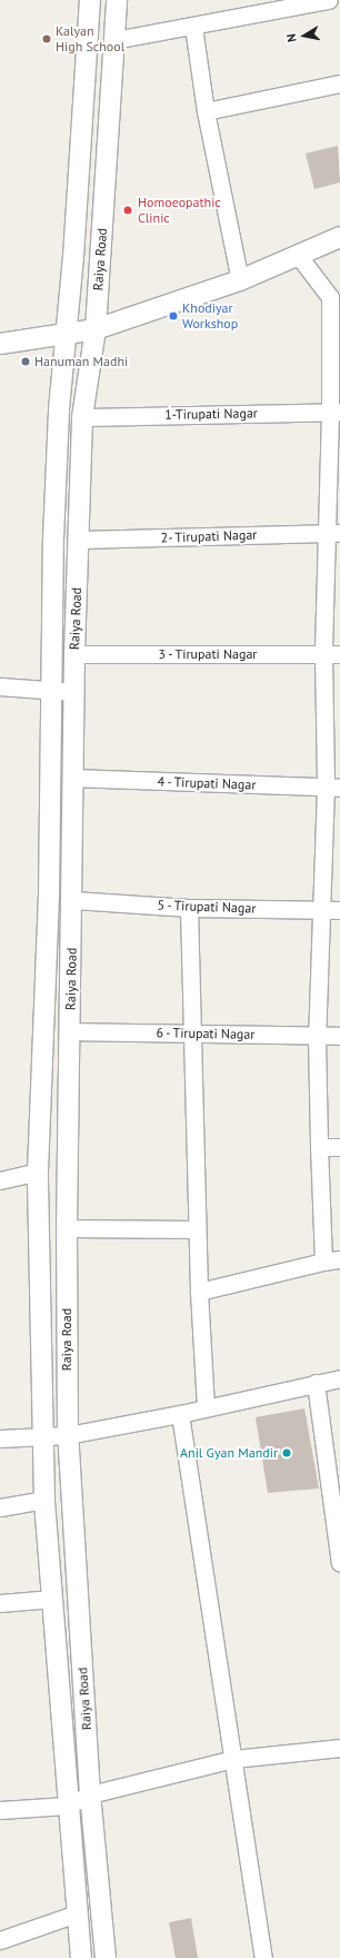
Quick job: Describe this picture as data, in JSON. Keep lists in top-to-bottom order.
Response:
{
  "streets": {
    "street": [
      "Raiya Road",
      "1-Tirupati Nagar",
      "2- Tirupati Nagar",
      "3 - Tirupati Nagar",
      "4 - Tirupati Nagar",
      "5 - Tirupati Nagar",
      "6 - Tirupati Nagar"
    ]
  },
  "crossings": [
    ["Raiya Road", "1-Tirupati Nagar"],
    ["Raiya Road", "2- Tirupati Nagar"],
    ["Raiya Road", "3 - Tirupati Nagar"],
    ["Raiya Road", "4 - Tirupati Nagar"],
    ["Raiya Road", "5 - Tirupati Nagar"],
    ["Raiya Road", "6 - Tirupati Nagar"]
  ],
  "places": [
    "Kalyan High School",
    "Homoeopathic Clinic",
    "Khodiyar Workshop",
    "Hanuman Madhi",
    "Anil Gyan Mandir"
  ],
  "north": "left"
}
